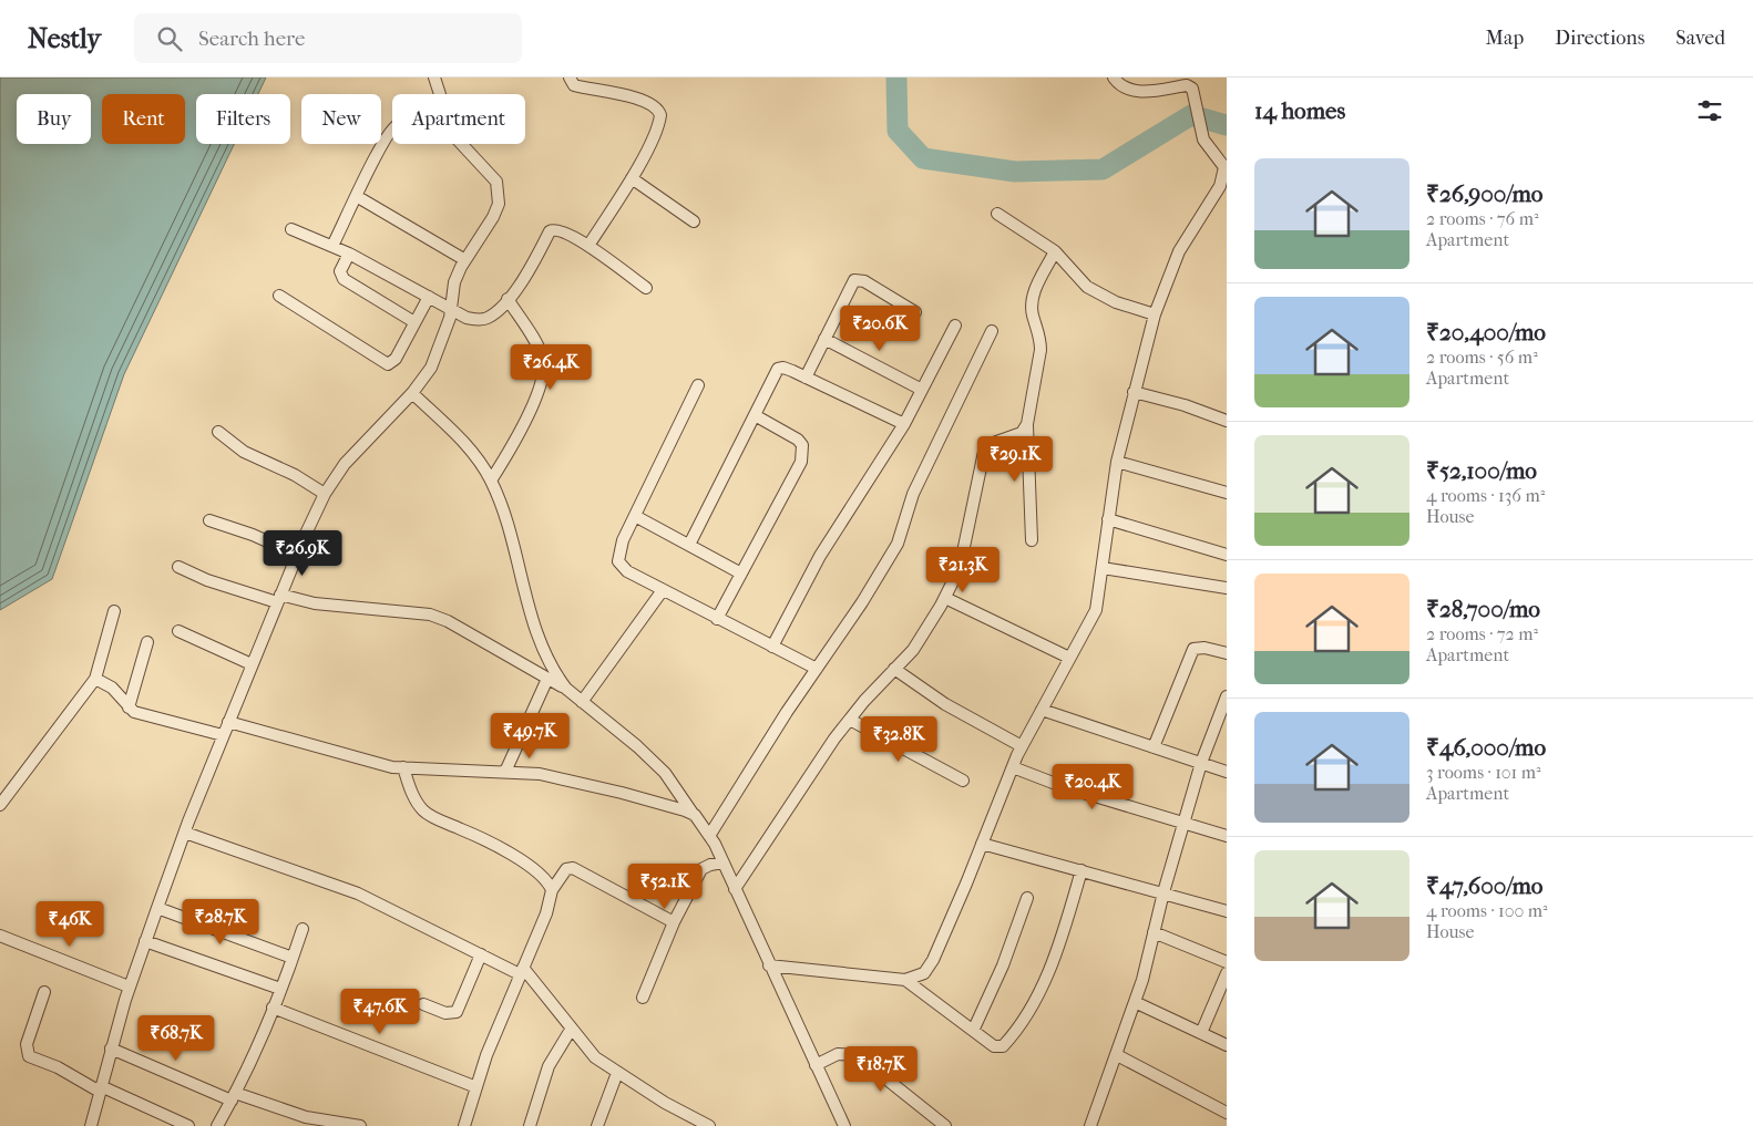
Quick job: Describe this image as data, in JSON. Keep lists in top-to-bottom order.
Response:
{
  "page": {
    "header": "Nestly",
    "search": "Search here",
    "nav": ["Map", "Directions", "Saved"],
    "heading": "14 homes",
    "chip": [
      "Buy",
      "Rent",
      "Filters",
      "New",
      "Apartment"
    ],
    "list": [
      {
        "name": "₹26,900/mo",
        "note": "2 rooms · 76 m² · Apartment"
      },
      {
        "name": "₹20,400/mo",
        "note": "2 rooms · 56 m² · Apartment"
      },
      {
        "name": "₹52,100/mo",
        "note": "4 rooms · 136 m² · House"
      },
      {
        "name": "₹28,700/mo",
        "note": "2 rooms · 72 m² · Apartment"
      },
      {
        "name": "₹46,000/mo",
        "note": "3 rooms · 101 m² · Apartment"
      },
      {
        "name": "₹47,600/mo",
        "note": "4 rooms · 100 m² · House"
      }
    ],
    "price": [
      "₹20.6K",
      "₹26.4K",
      "₹29.1K",
      "₹26.9K",
      "₹21.3K",
      "₹49.7K",
      "₹32.8K",
      "₹20.4K",
      "₹52.1K",
      "₹28.7K",
      "₹46K",
      "₹47.6K",
      "₹68.7K",
      "₹18.7K"
    ]
  }
}
